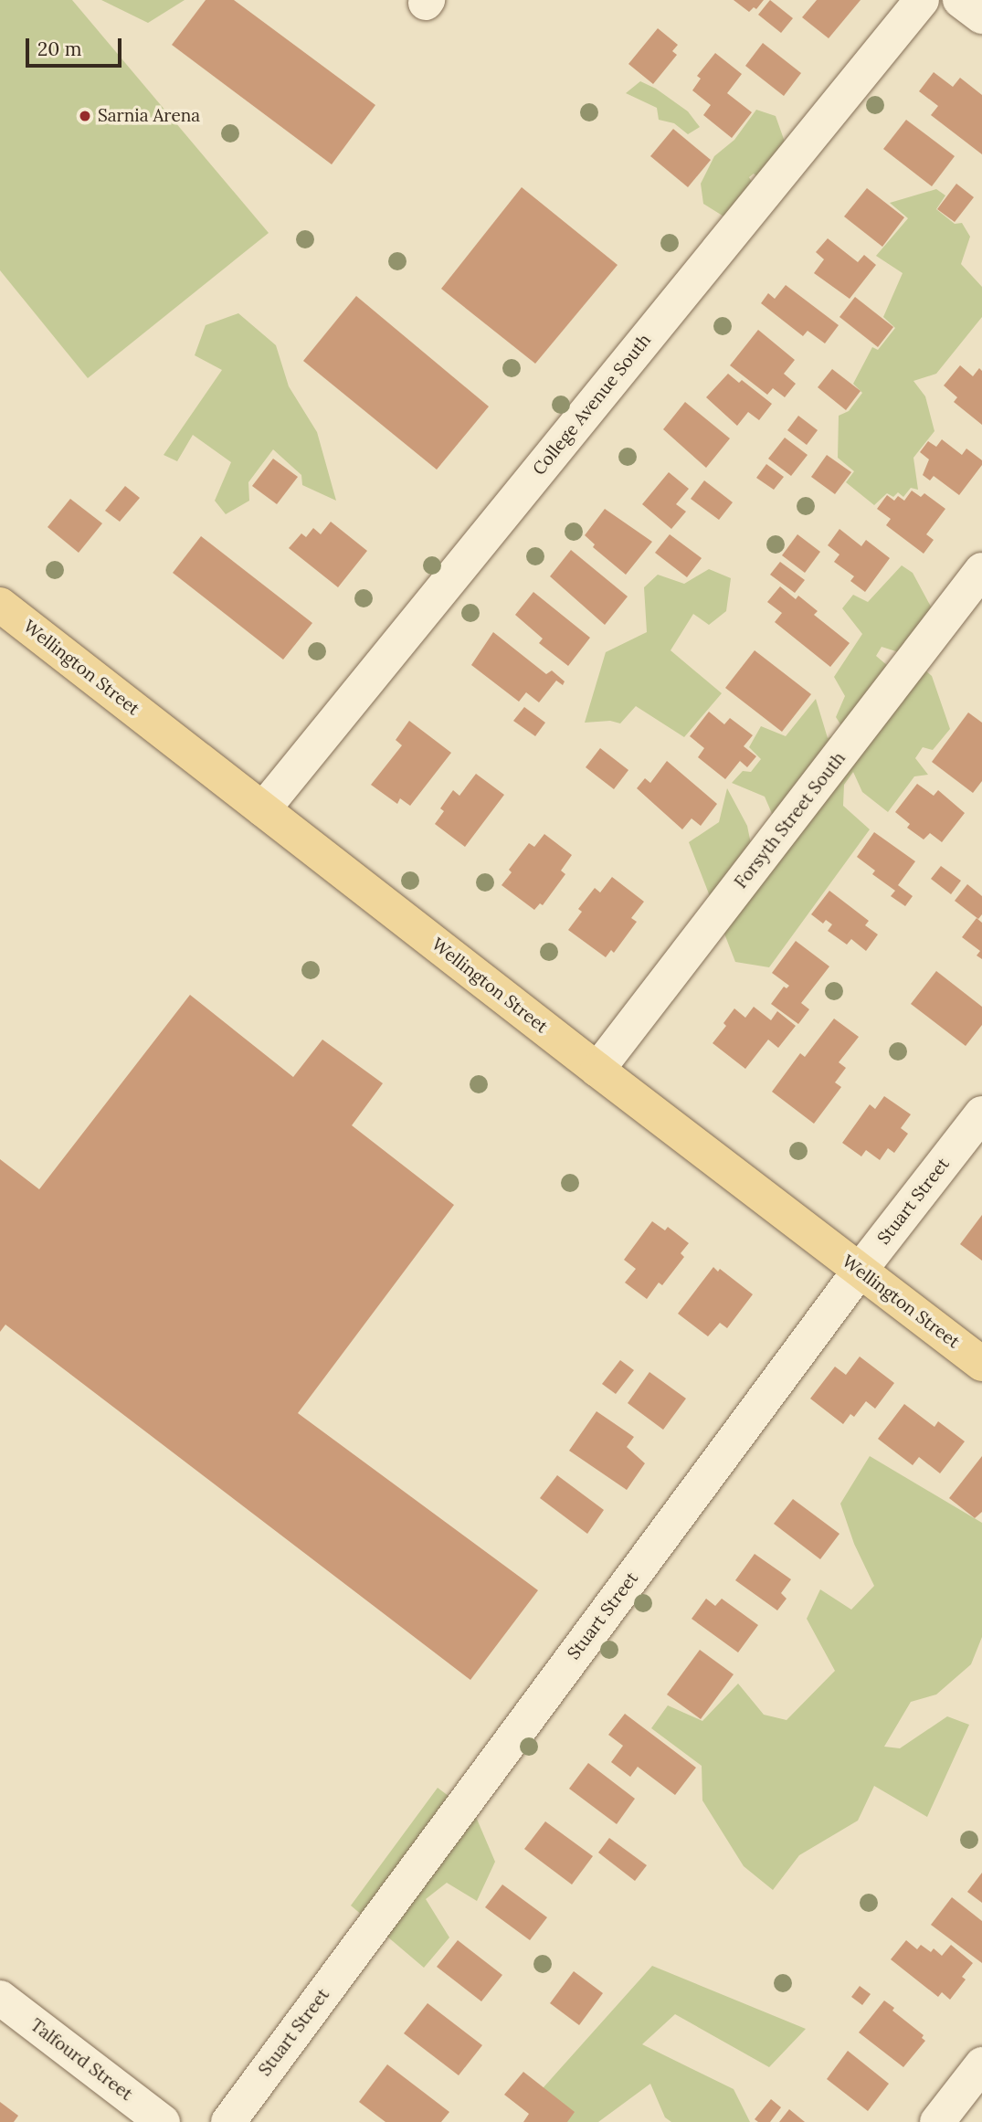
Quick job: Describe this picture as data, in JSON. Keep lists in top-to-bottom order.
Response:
{
  "streets": {
    "main road": ["Wellington Street"],
    "street": [
      "College Avenue South",
      "Forsyth Street South",
      "Stuart Street",
      "Talfourd Street"
    ]
  },
  "crossings": [
    ["College Avenue South", "Wellington Street"],
    ["Wellington Street", "Forsyth Street South"],
    ["Wellington Street", "Stuart Street"]
  ],
  "places": ["Sarnia Arena"],
  "scale_bar": "20 m"
}
